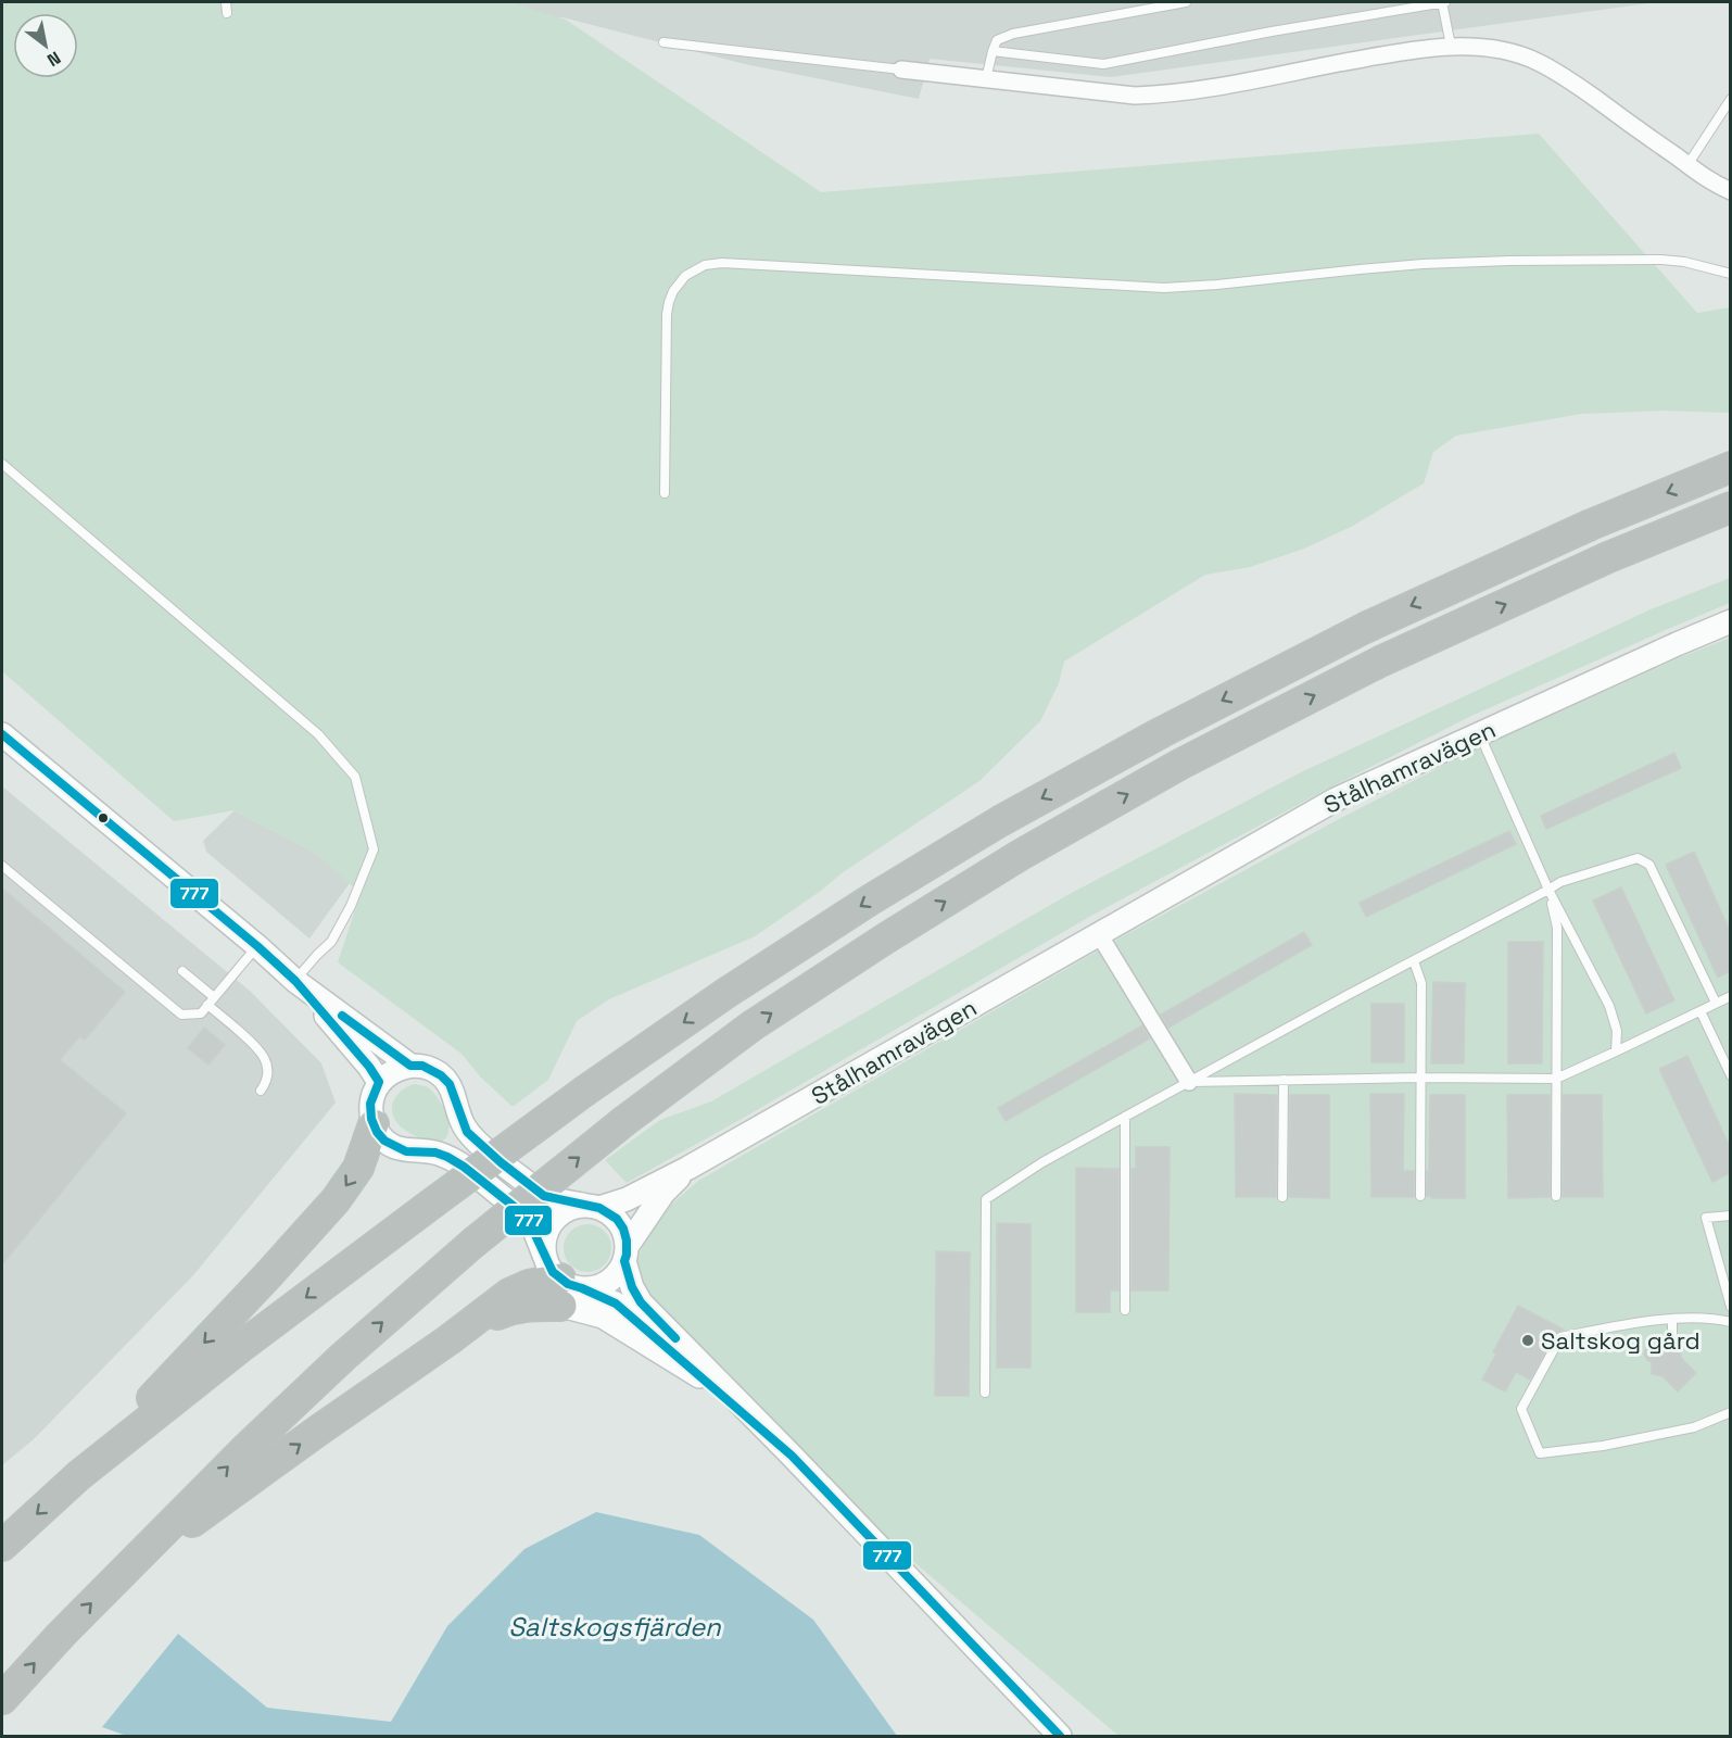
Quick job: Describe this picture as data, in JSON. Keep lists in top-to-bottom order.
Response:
{
  "streets": {
    "main road": ["Stålhamravägen"]
  },
  "water": ["Saltskogsfjärden"],
  "places": ["Saltskog gård"],
  "lines": ["transit line 777"],
  "north": "bottom right"
}
